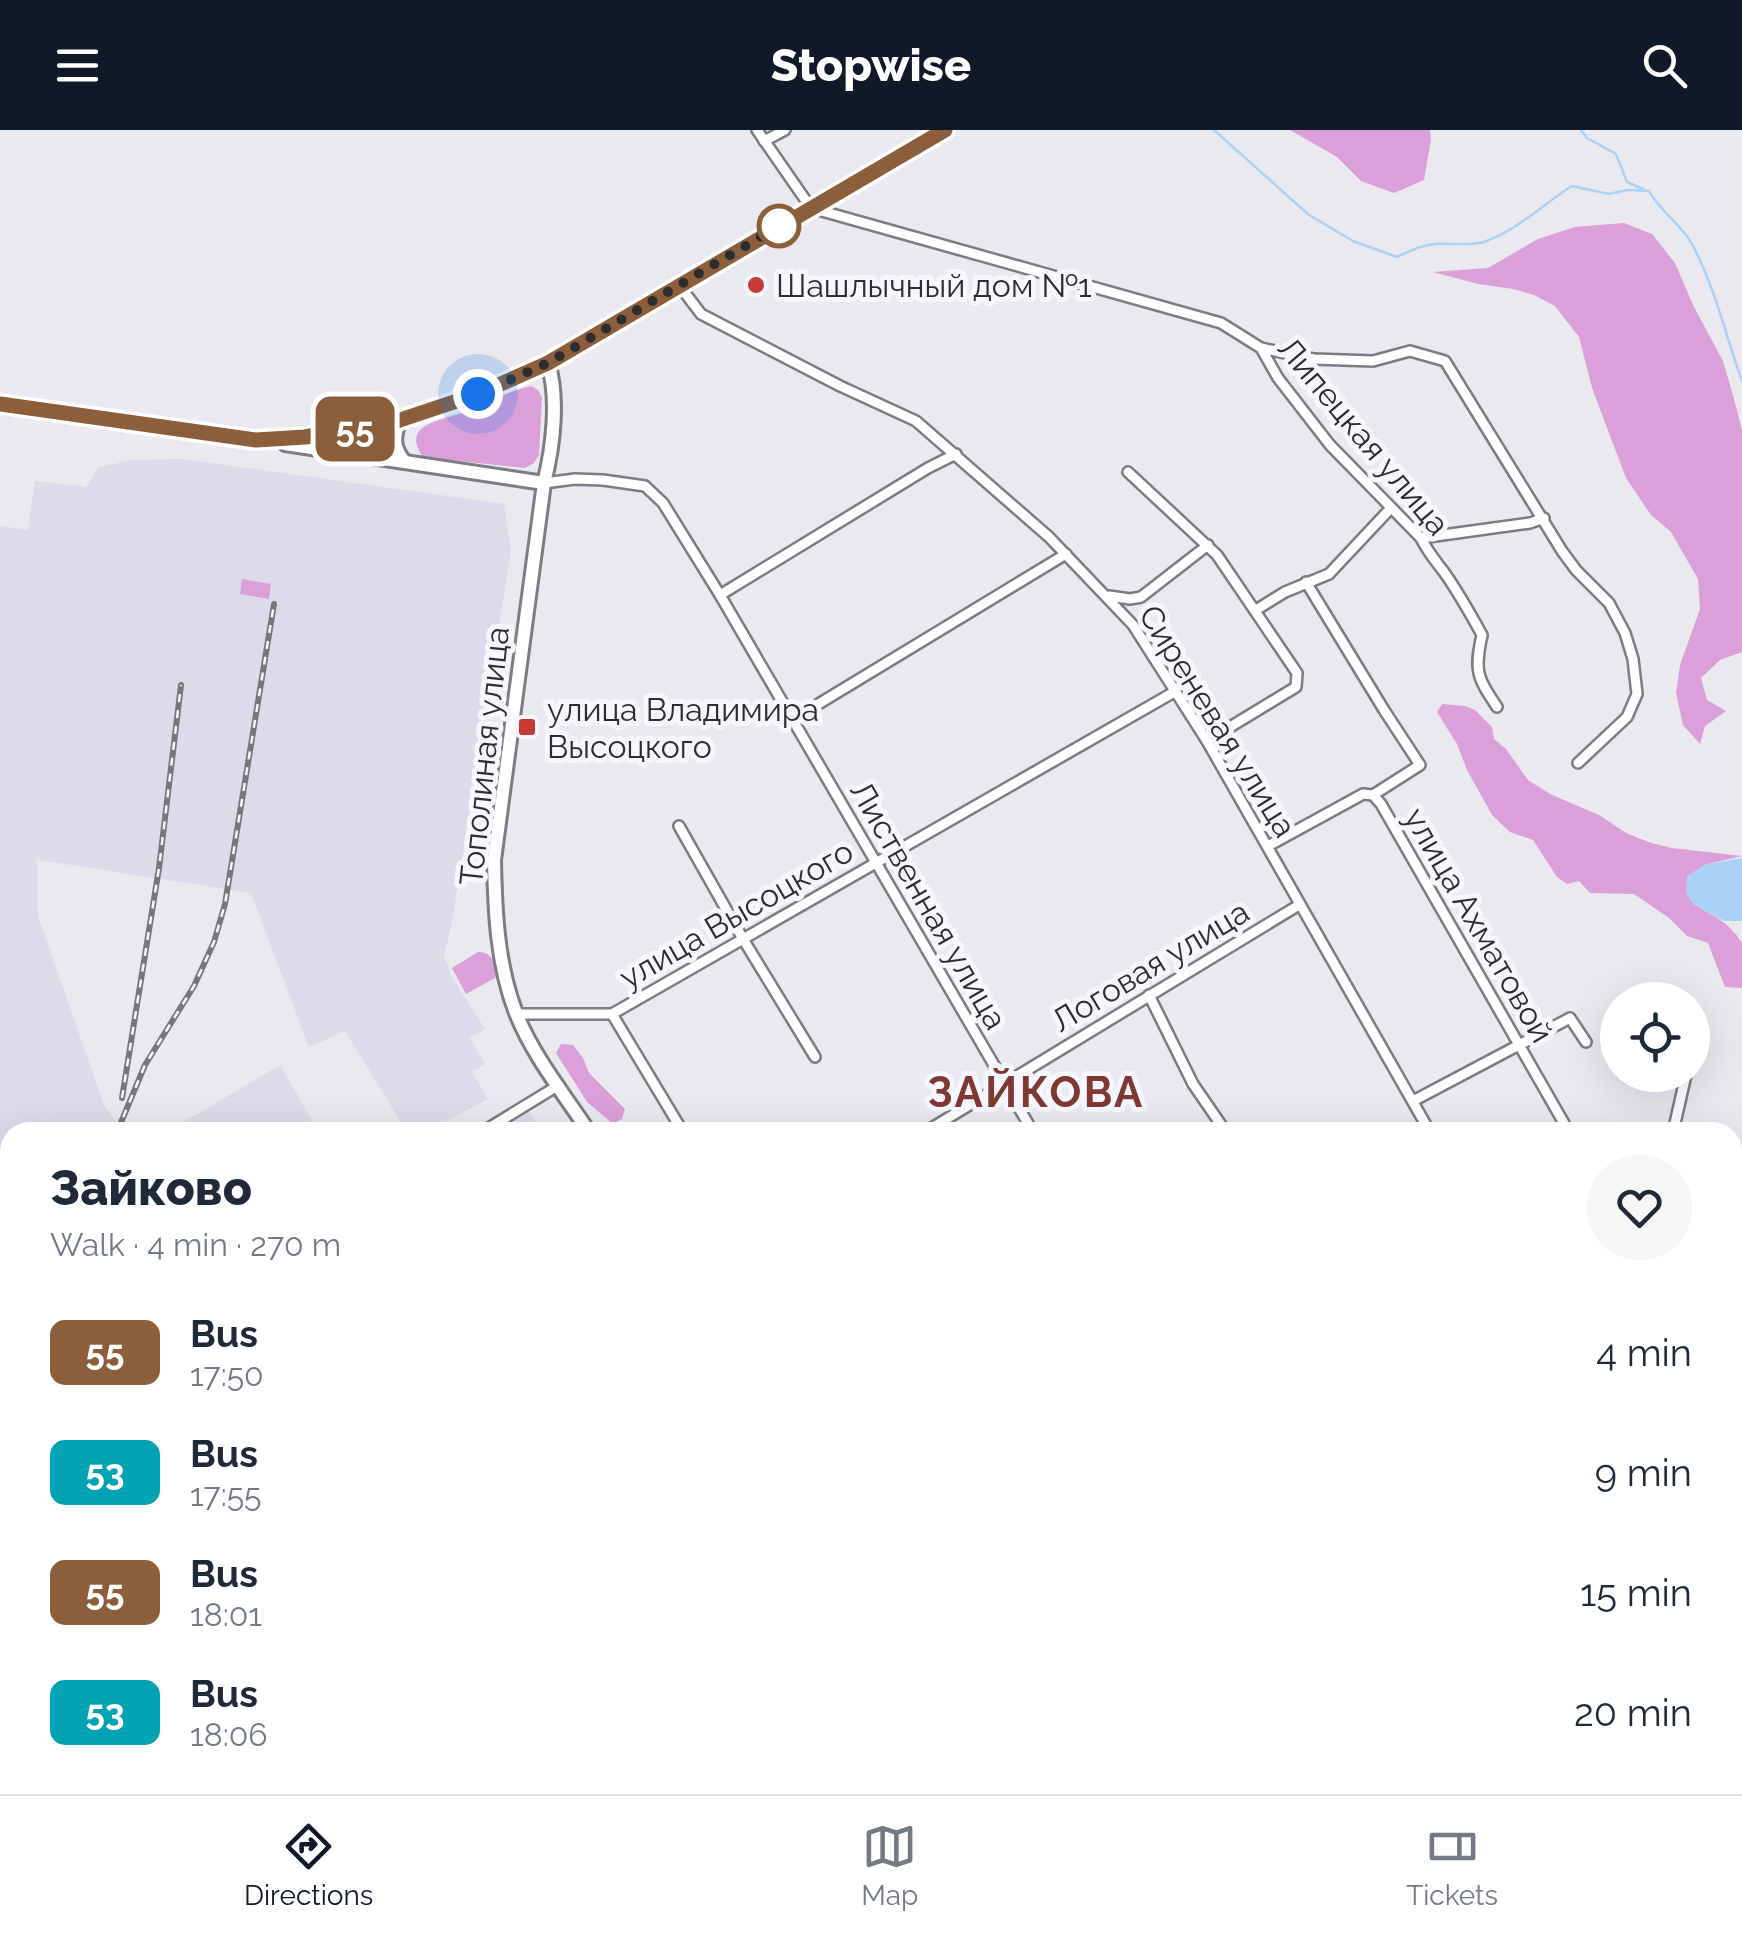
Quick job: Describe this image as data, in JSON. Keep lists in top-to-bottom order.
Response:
{
  "streets": {
    "main road": ["Тополиная улица"],
    "street": [
      "Липецкая улица",
      "Сиреневая улица",
      "Лиственная улица",
      "улица Высоцкого",
      "улица Ахматовой",
      "Логовая улица"
    ]
  },
  "crossings": [
    ["Сиреневая улица", "улица Высоцкого"],
    ["Сиреневая улица", "улица Ахматовой"],
    ["Сиреневая улица", "Логовая улица"],
    ["Тополиная улица", "Лиственная улица"],
    ["Тополиная улица", "улица Высоцкого"],
    ["Лиственная улица", "улица Высоцкого"],
    ["Лиственная улица", "Логовая улица"]
  ],
  "districts": ["ЗАЙКОВА"],
  "places": {
    "other": ["Шашлычный дом №1"],
    "transit": ["улица Владимира Высоцкого"]
  },
  "lines": ["bus line 55"],
  "page": {
    "header": "Stopwise",
    "on_map": "55",
    "heading": ["Зайково", "Walk · 4 min · 270 m"],
    "list": [
      {
        "mark": "55",
        "name": "Bus",
        "note": "17:50",
        "value": "4 min"
      },
      {
        "mark": "53",
        "name": "Bus",
        "note": "17:55",
        "value": "9 min"
      },
      {
        "mark": "55",
        "name": "Bus",
        "note": "18:01",
        "value": "15 min"
      },
      {
        "mark": "53",
        "name": "Bus",
        "note": "18:06",
        "value": "20 min"
      }
    ],
    "tabs": ["Directions", "Map", "Tickets"]
  }
}
